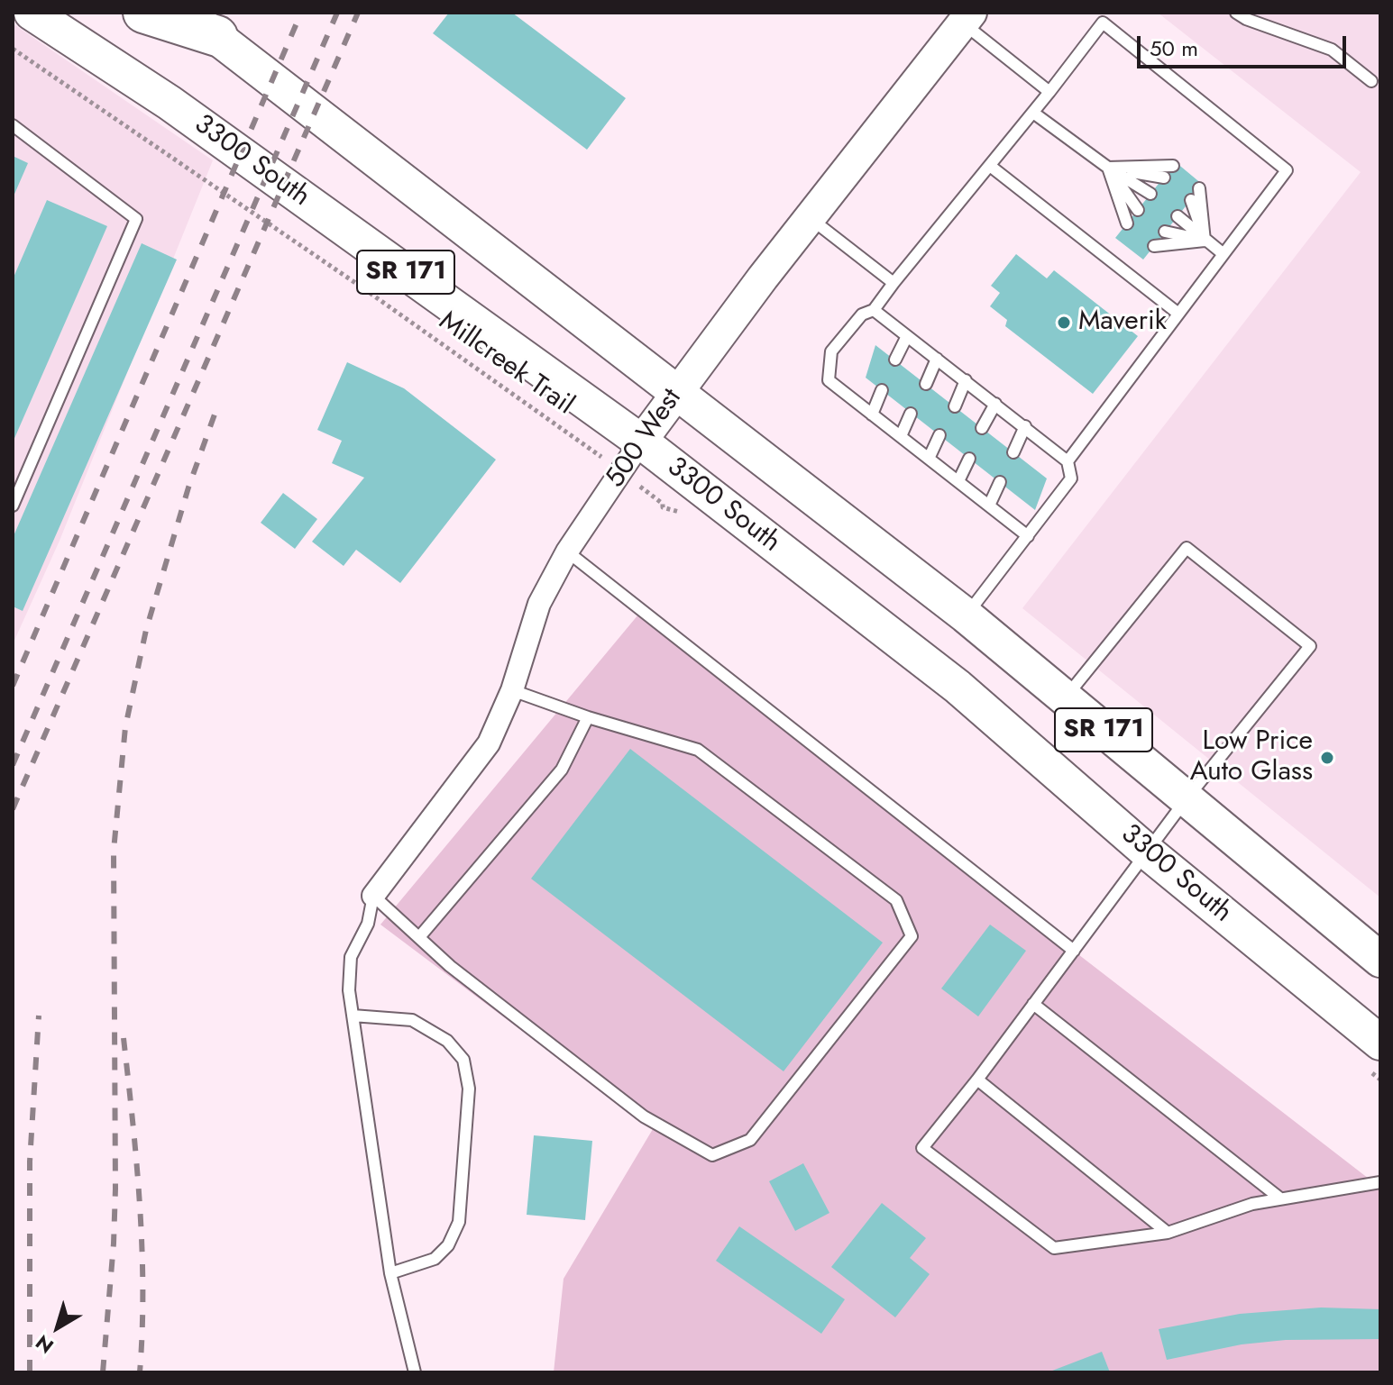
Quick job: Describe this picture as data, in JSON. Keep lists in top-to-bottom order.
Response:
{
  "streets": {
    "main road": ["3300 South", "SR 171", "500 West"],
    "path": ["Millcreek Trail"]
  },
  "crossings": [
    ["3300 South", "500 West"],
    ["SR 171", "500 West"]
  ],
  "places": ["Maverik", "Low Price Auto Glass"],
  "scale_bar": "50 m",
  "north": "bottom left"
}
